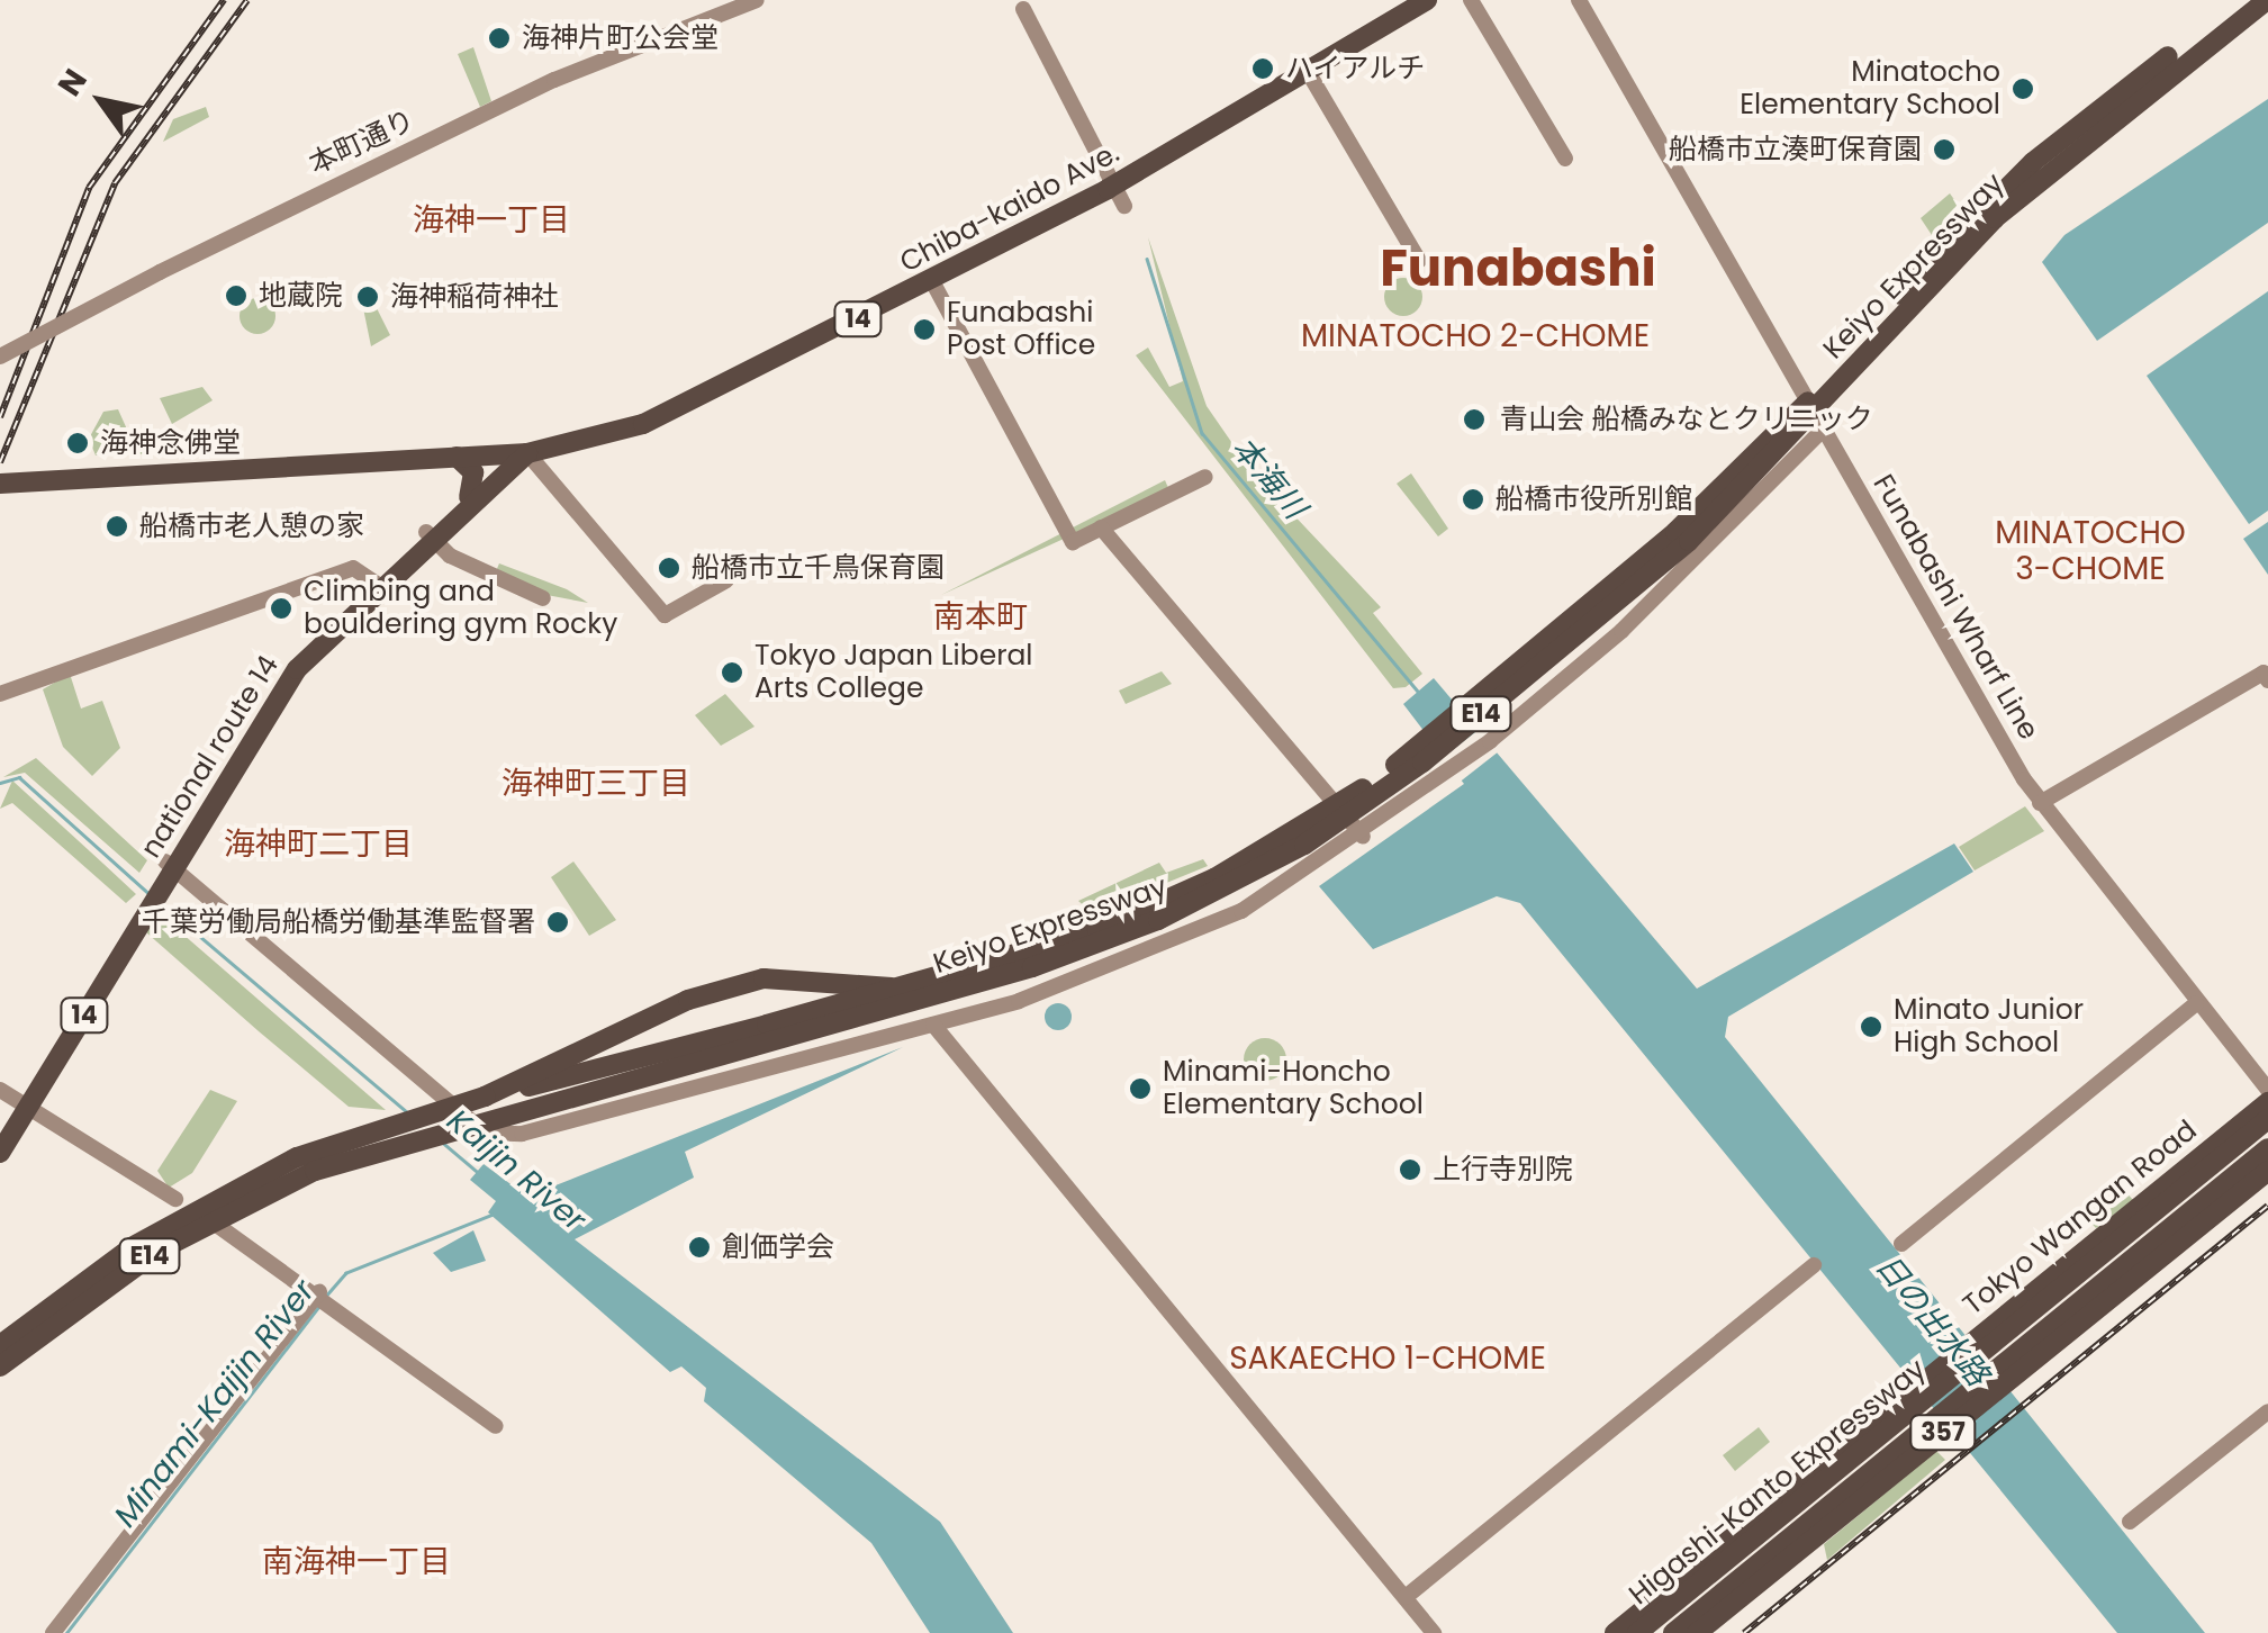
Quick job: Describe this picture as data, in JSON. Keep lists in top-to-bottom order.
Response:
{
  "streets": {
    "highway": [
      "Chiba-kaido Ave.",
      "Keiyo Expressway",
      "14",
      "E14",
      "national route 14",
      "Tokyo Wangan Road",
      "357",
      "Higashi-Kanto Expressway"
    ],
    "street": ["本町通り", "Funabashi Wharf Line"]
  },
  "crossings": [
    ["Chiba-kaido Ave.", "national route 14"],
    ["14", "national route 14"]
  ],
  "districts": [
    "海神一丁目",
    "Funabashi",
    "MINATOCHO 2-CHOME",
    "MINATOCHO 3-CHOME",
    "南本町",
    "海神町三丁目",
    "海神町二丁目",
    "SAKAECHO 1-CHOME",
    "南海神一丁目"
  ],
  "water": [
    "本海川",
    "Kaijin River",
    "日の出水路",
    "Minami-Kaijin River"
  ],
  "places": [
    "海神片町公会堂",
    "ハイアルチ",
    "Minatocho Elementary School",
    "船橋市立湊町保育園",
    "地蔵院",
    "海神稲荷神社",
    "Funabashi Post Office",
    "青山会 船橋みなとクリニック",
    "海神念佛堂",
    "船橋市役所別館",
    "船橋市老人憩の家",
    "船橋市立千鳥保育園",
    "Climbing and bouldering gym Rocky",
    "Tokyo Japan Liberal Arts College",
    "千葉労働局船橋労働基準監督署",
    "Minato Junior High School",
    "Minami-Honcho Elementary School",
    "上行寺別院",
    "創価学会"
  ],
  "north": "top left"
}
